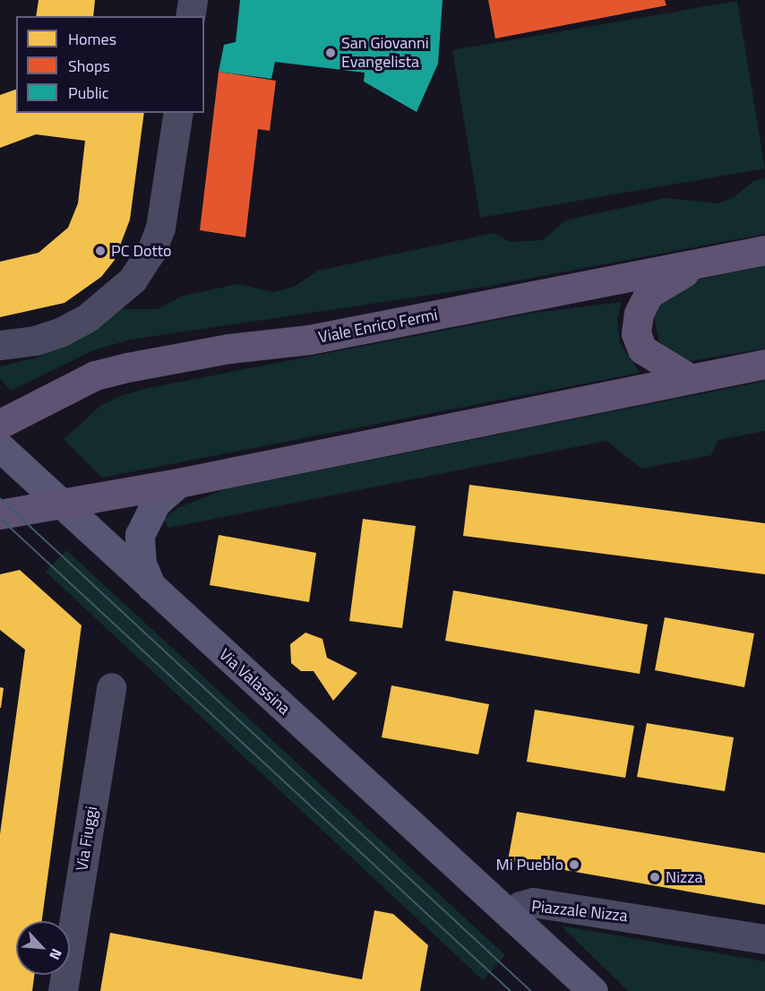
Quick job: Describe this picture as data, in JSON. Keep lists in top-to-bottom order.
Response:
{
  "streets": {
    "main road": ["Viale Enrico Fermi", "Via Valassina", "Piazzale Nizza"],
    "street": ["Via Fiuggi"]
  },
  "crossings": [
    ["Via Valassina", "Piazzale Nizza"]
  ],
  "places": [
    "San Giovanni Evangelista",
    "PC Dotto",
    "Mi Pueblo",
    "Nizza"
  ],
  "legend": ["Homes", "Shops", "Public"],
  "north": "bottom right"
}
